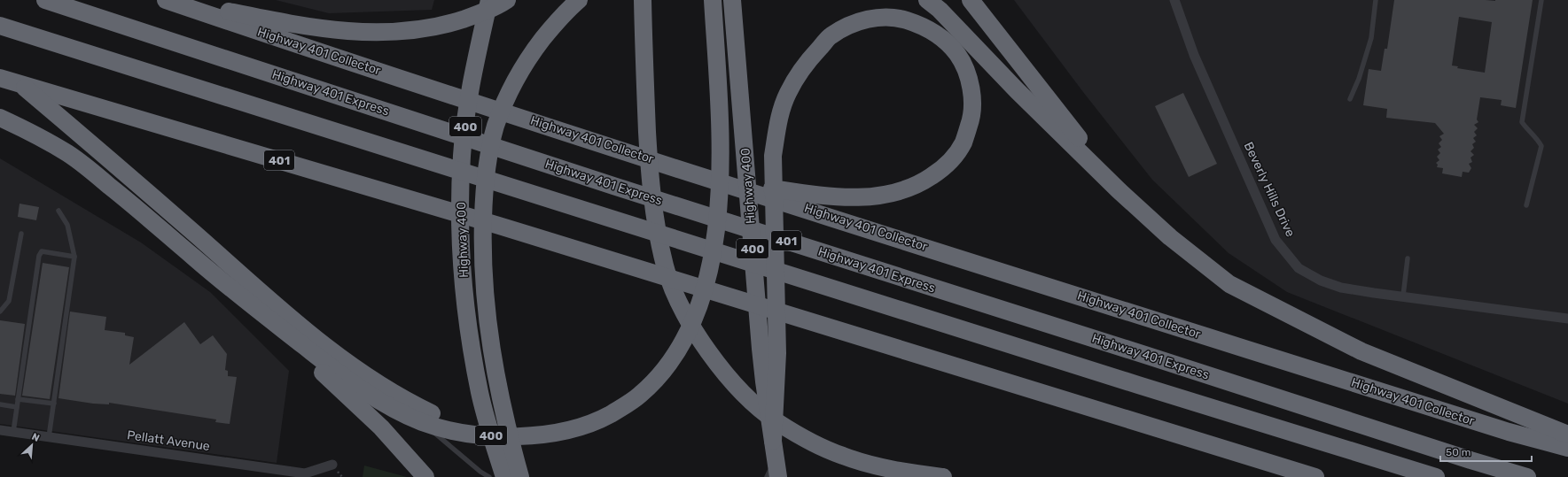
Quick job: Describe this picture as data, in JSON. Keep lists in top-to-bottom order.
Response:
{
  "streets": {
    "highway": [
      "Highway 401 Collector",
      "Highway 401 Express",
      "400",
      "401",
      "Highway 400"
    ],
    "street": ["Beverly Hills Drive", "Pellatt Avenue"]
  },
  "scale_bar": "50 m",
  "north": "top right"
}
